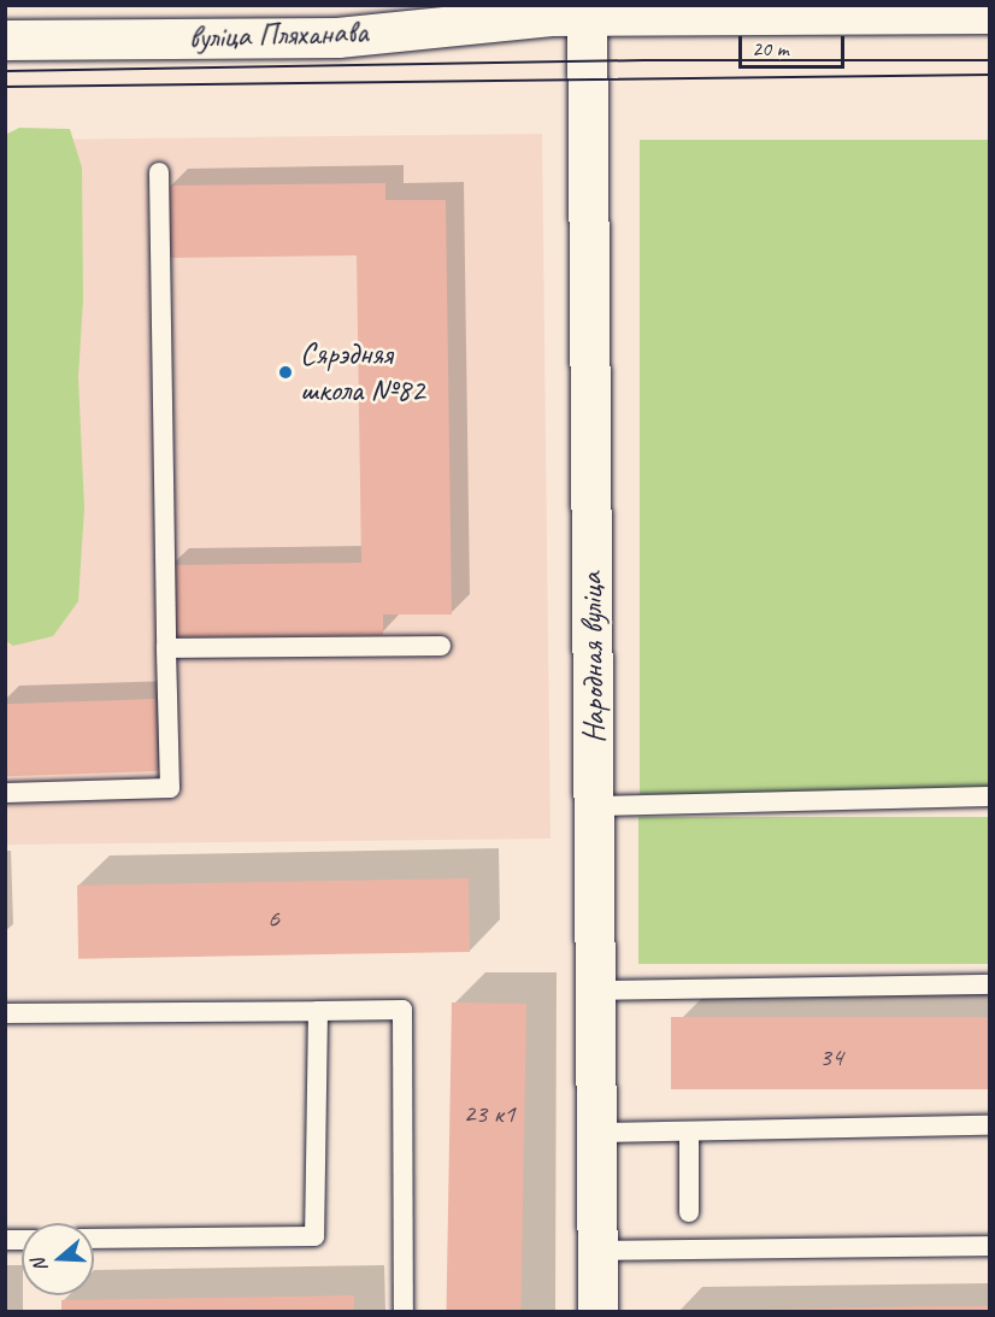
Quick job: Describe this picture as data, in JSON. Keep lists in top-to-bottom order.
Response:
{
  "streets": {
    "street": ["вуліца Пляханава", "Народная вуліца"]
  },
  "crossings": [
    ["вуліца Пляханава", "Народная вуліца"]
  ],
  "places": ["Сярэдняя школа №82"],
  "house_numbers": ["6", "34", "23 к1"],
  "scale_bar": "20 m",
  "north": "left"
}
